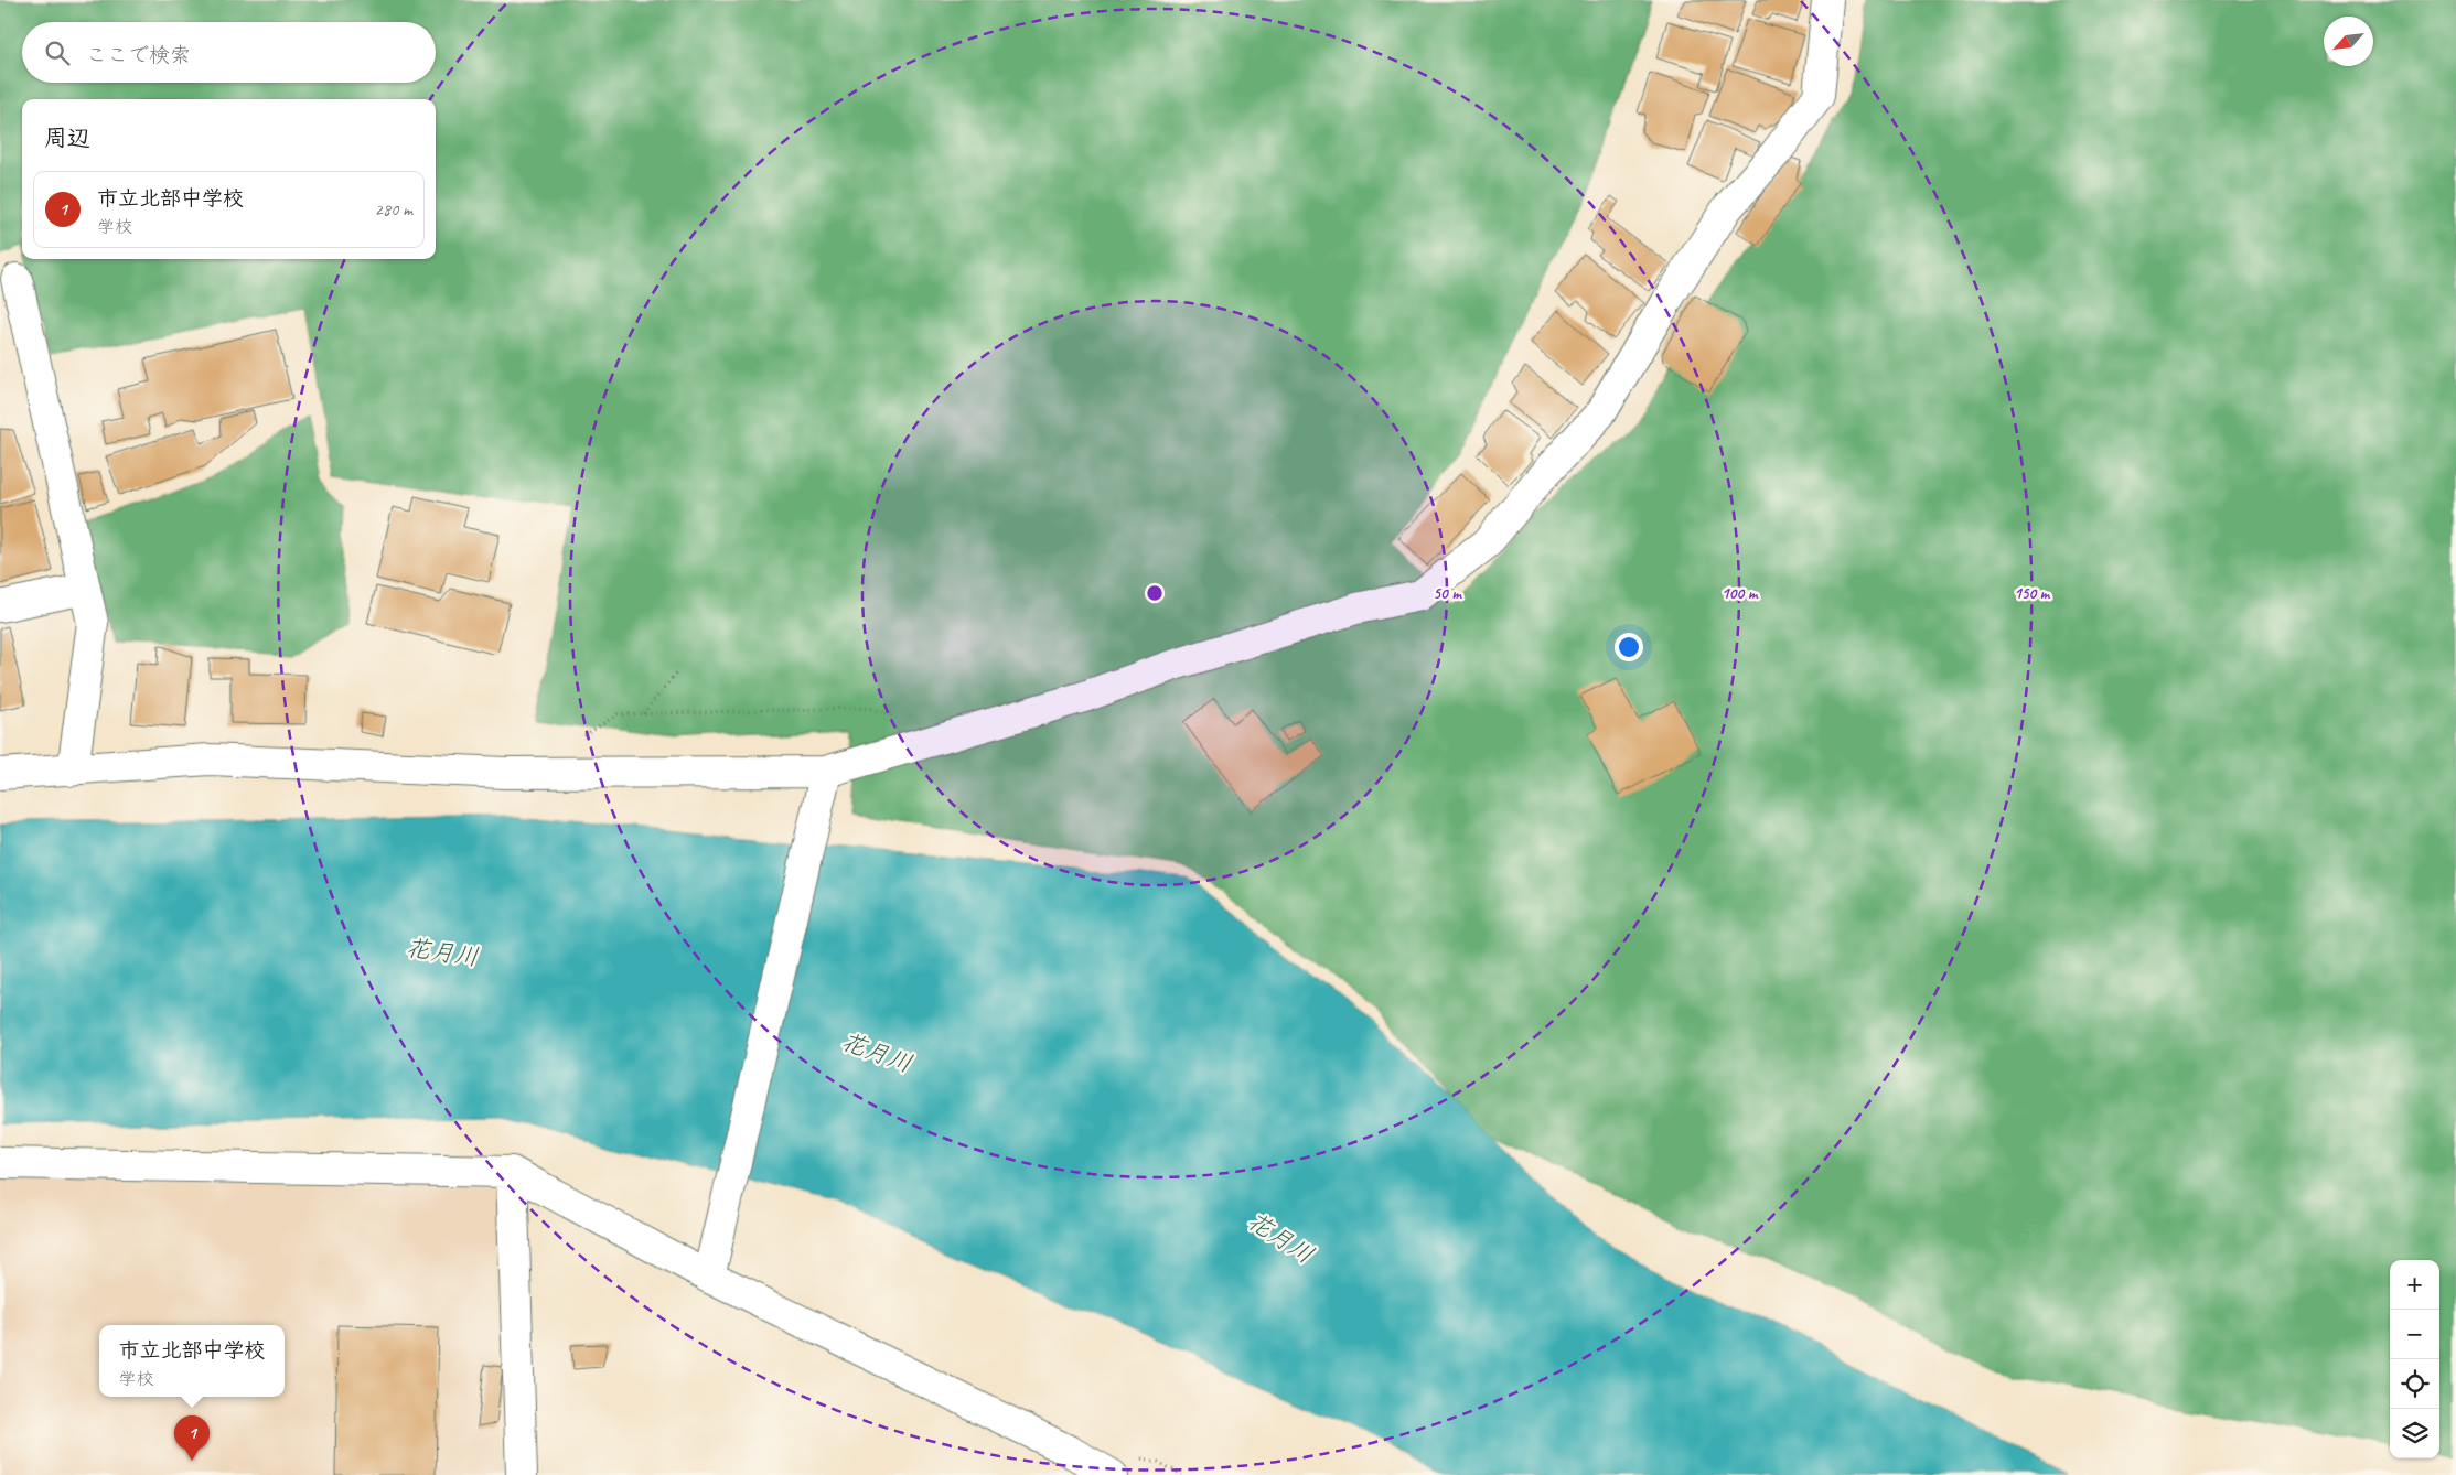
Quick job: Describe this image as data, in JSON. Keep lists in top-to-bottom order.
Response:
{
  "water": ["花月川"],
  "north": "bottom left",
  "page": {
    "search": "ここで検索",
    "heading": "周辺",
    "list": [
      {
        "mark": "1",
        "name": "市立北部中学校",
        "note": "学校",
        "value": "280 m"
      }
    ],
    "map_buttons": ["+", "−"],
    "popup": ["市立北部中学校", "学校"],
    "pins": "1"
  },
  "rings": ["50 m", "100 m", "150 m"]
}
